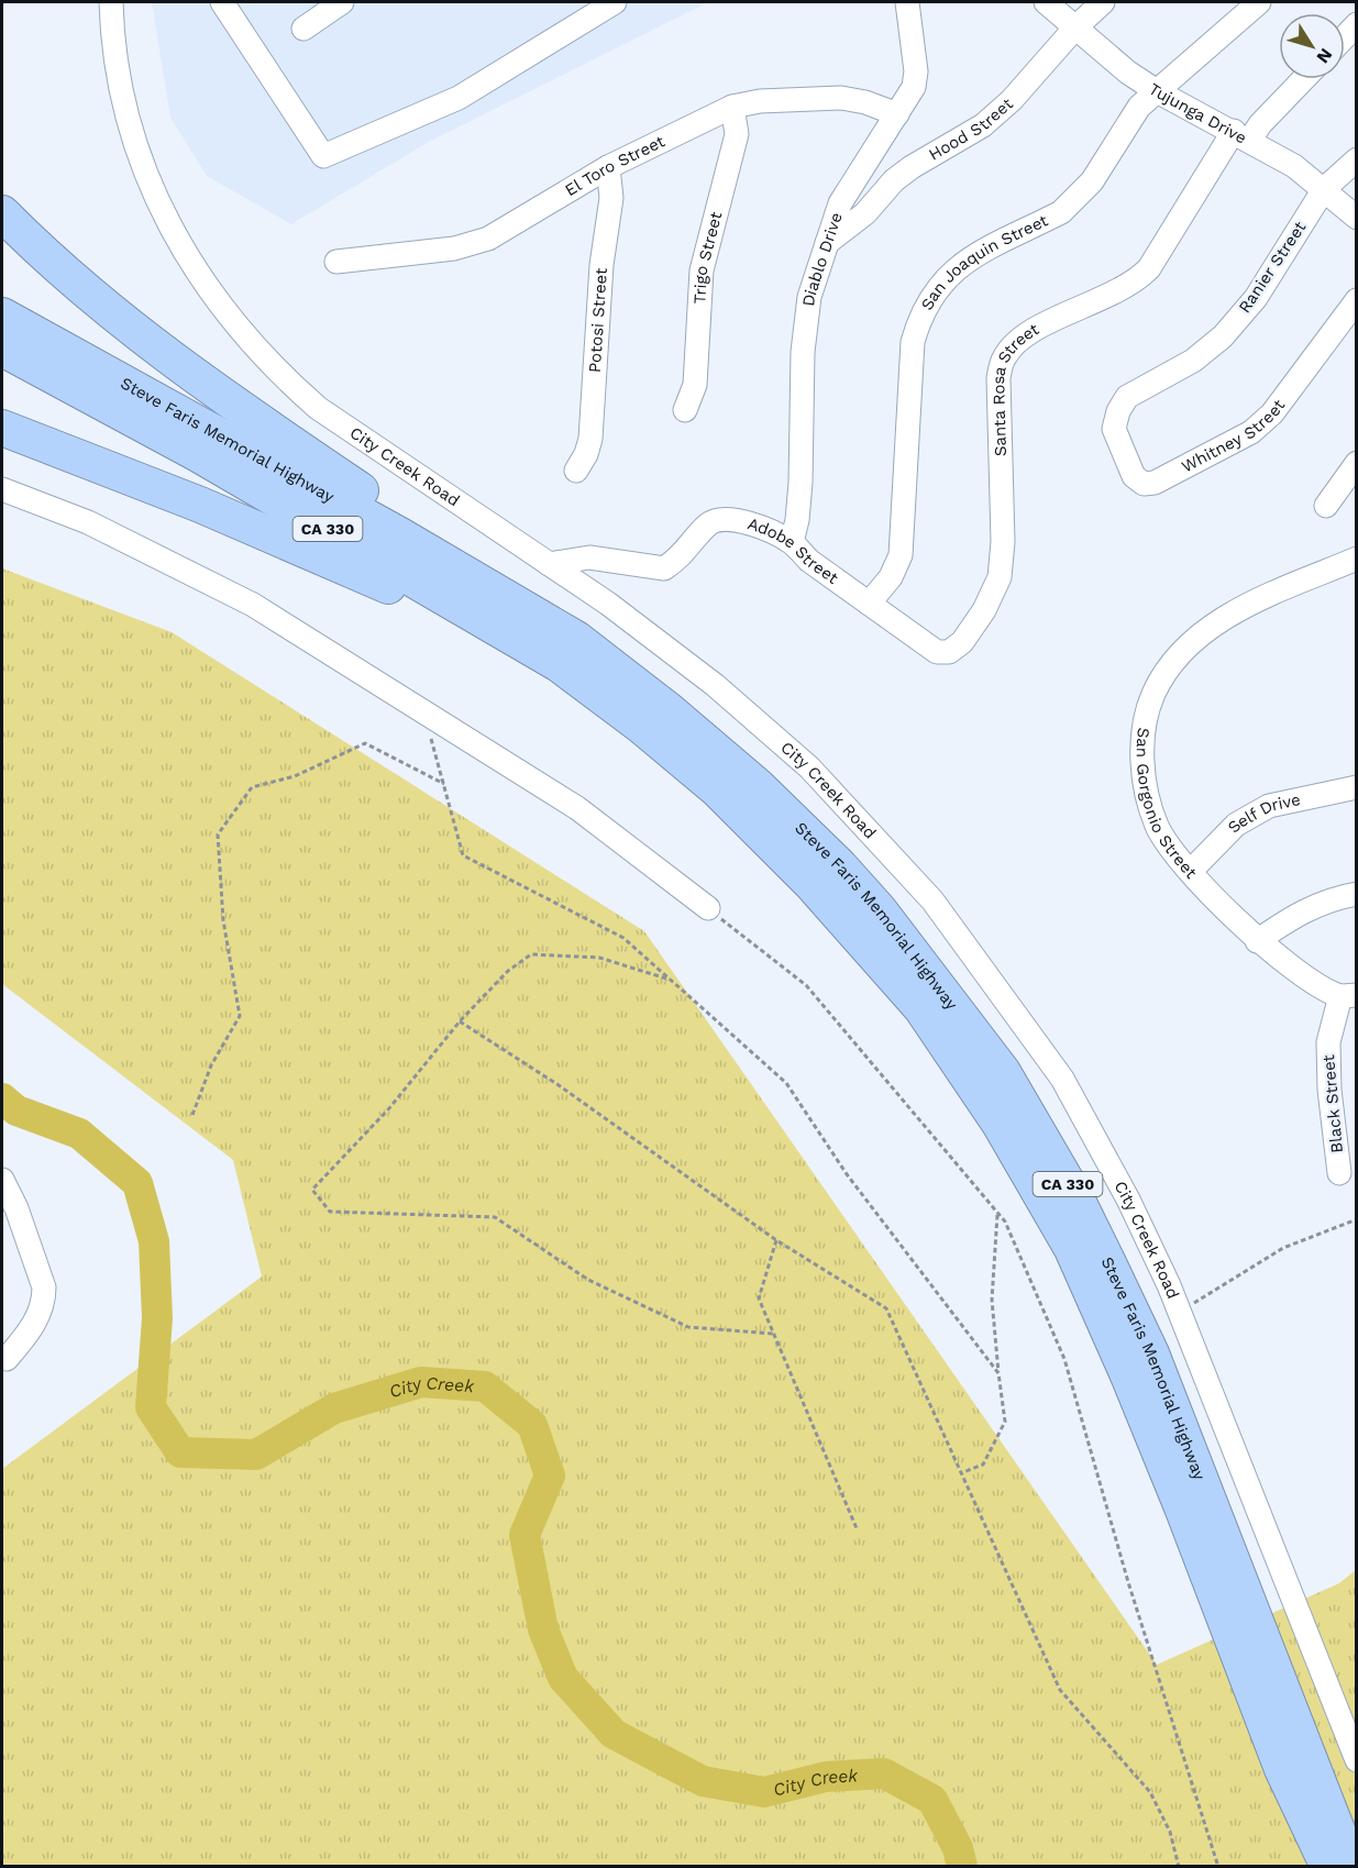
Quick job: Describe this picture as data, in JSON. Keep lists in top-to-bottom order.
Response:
{
  "streets": {
    "highway": ["Steve Faris Memorial Highway", "CA 330"],
    "street": [
      "Tujunga Drive",
      "Hood Street",
      "El Toro Street",
      "Trigo Street",
      "Diablo Drive",
      "San Joaquin Street",
      "Ranier Street",
      "Potosi Street",
      "Santa Rosa Street",
      "Whitney Street",
      "City Creek Road",
      "Adobe Street",
      "San Gorgonio Street",
      "Self Drive",
      "Black Street"
    ]
  },
  "crossings": [
    ["Tujunga Drive", "Hood Street"],
    ["Tujunga Drive", "San Joaquin Street"],
    ["Tujunga Drive", "Ranier Street"],
    ["Tujunga Drive", "Santa Rosa Street"],
    ["Hood Street", "Diablo Drive"],
    ["El Toro Street", "Trigo Street"],
    ["El Toro Street", "Diablo Drive"],
    ["El Toro Street", "Potosi Street"],
    ["Diablo Drive", "Adobe Street"],
    ["San Joaquin Street", "Adobe Street"],
    ["Ranier Street", "Whitney Street"],
    ["Santa Rosa Street", "Adobe Street"],
    ["City Creek Road", "Adobe Street"],
    ["San Gorgonio Street", "Self Drive"],
    ["San Gorgonio Street", "Black Street"]
  ],
  "water": ["City Creek"],
  "north": "bottom right"
}
